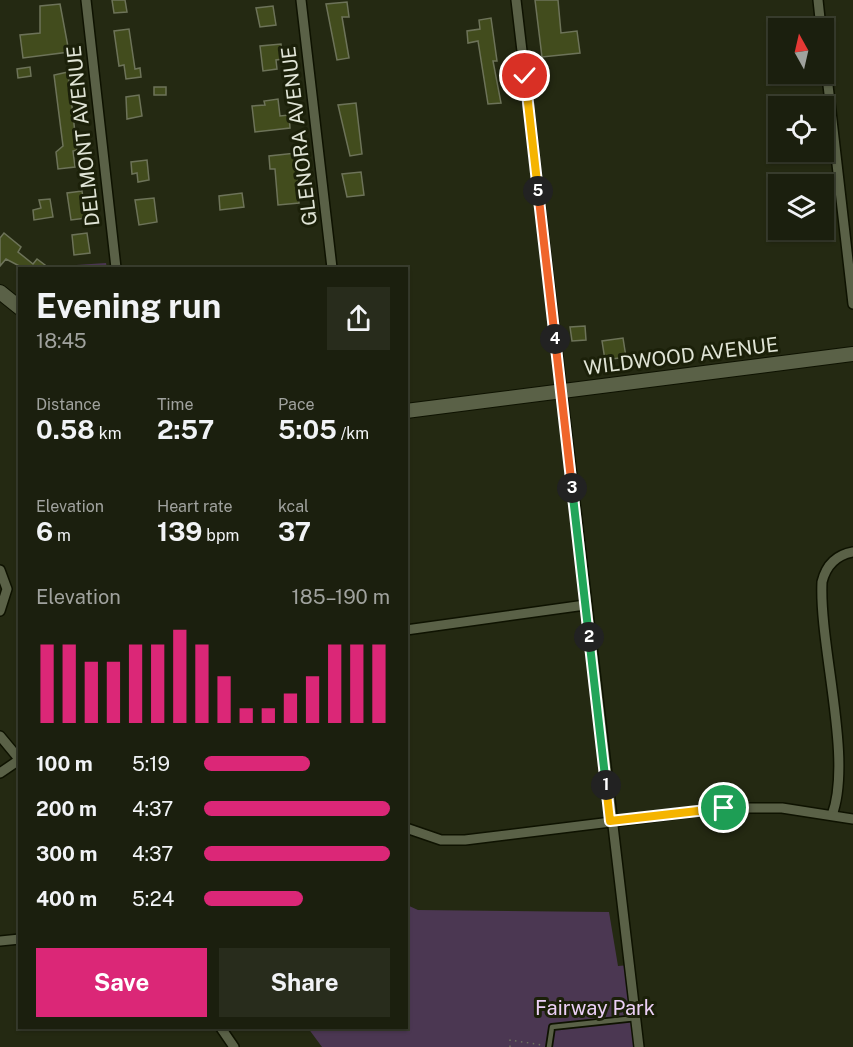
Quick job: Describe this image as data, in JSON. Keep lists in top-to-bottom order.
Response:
{
  "streets": {
    "street": ["DELMONT AVENUE", "GLENORA AVENUE", "WILDWOOD AVENUE"]
  },
  "parks": ["Fairway Park"],
  "north": "top",
  "page": {
    "pins": [
      "5",
      "4",
      "3",
      "2",
      "1"
    ],
    "heading": ["Evening run", "18:45"],
    "stats": [
      ["Distance", "0.58 km"],
      ["Time", "2:57"],
      ["Pace", "5:05 /km"],
      ["Elevation", "6 m"],
      ["Heart rate", "139 bpm"],
      ["kcal", "37"]
    ],
    "chart": ["Elevation", "185–190 m"],
    "list": [
      {
        "name": "100 m",
        "note": "5:19"
      },
      {
        "name": "200 m",
        "note": "4:37"
      },
      {
        "name": "300 m",
        "note": "4:37"
      },
      {
        "name": "400 m",
        "note": "5:24"
      }
    ],
    "buttons": ["Save", "Share"]
  }
}
